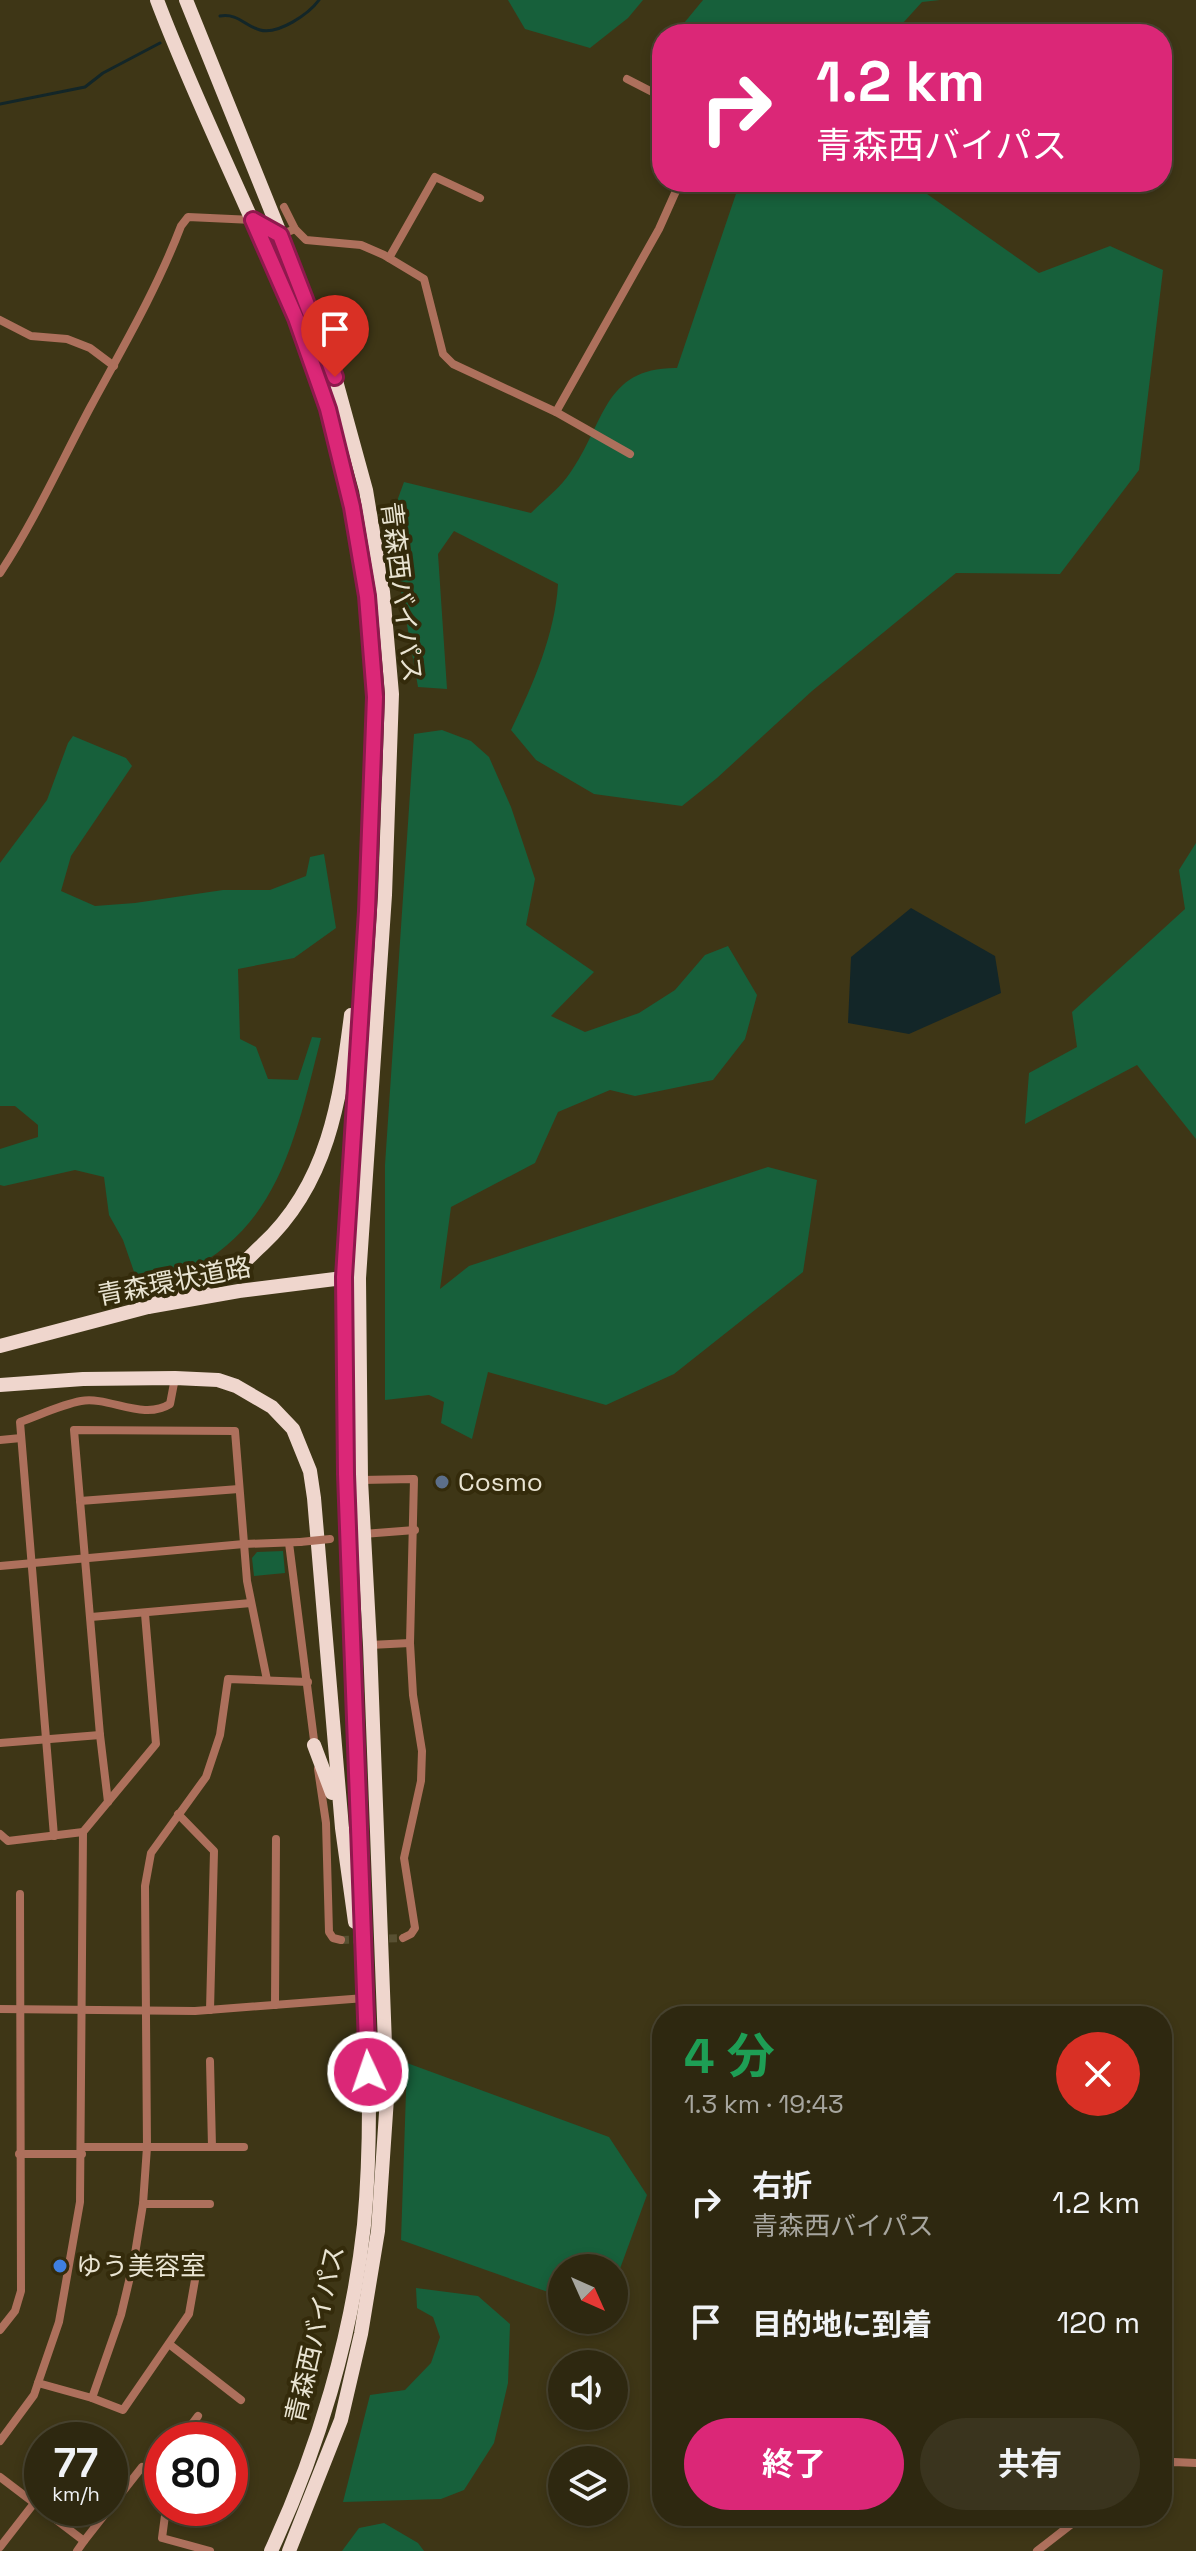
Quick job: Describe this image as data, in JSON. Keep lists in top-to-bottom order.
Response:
{
  "streets": {
    "highway": ["青森西バイパス", "青森環状道路"]
  },
  "crossings": [
    ["青森西バイパス", "青森環状道路"]
  ],
  "places": ["Cosmo", "ゆう美容室"],
  "north": "bottom right",
  "page": {
    "turn": ["1.2 km", "青森西バイパス"],
    "heading": ["4 分", "1.3 km · 19:43"],
    "list": [
      {
        "name": "右折",
        "note": "青森西バイパス",
        "value": "1.2 km"
      },
      {
        "name": "目的地に到着",
        "value": "120 m"
      }
    ],
    "buttons": ["終了", "共有"],
    "speed": "77 km/h",
    "limit": "80"
  }
}
